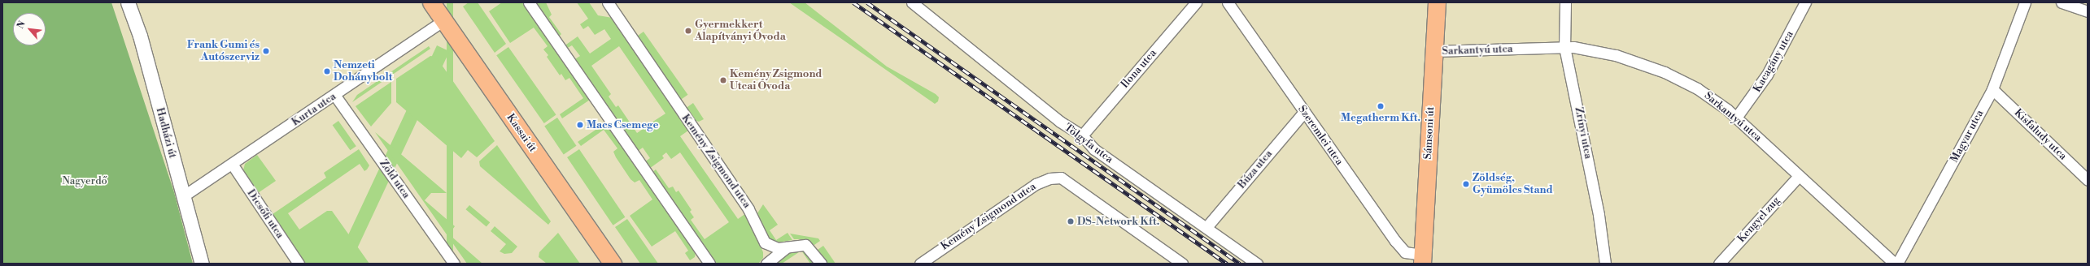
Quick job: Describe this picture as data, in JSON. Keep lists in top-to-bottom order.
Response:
{
  "streets": {
    "main road": ["Kassai út", "Sámsoni út"],
    "street": [
      "Sarkantyú utca",
      "Kacagány utca",
      "Ilona utca",
      "Kurta utca",
      "Hadházi út",
      "Zrínyi utca",
      "Kisfaludy utca",
      "Szeremlei utca",
      "Magyar utca",
      "Tölgyfa utca",
      "Kemény Zsigmond utca",
      "Búza utca",
      "Zöld utca",
      "Dicsőfi utca",
      "Kengyel zug"
    ]
  },
  "crossings": [
    ["Sarkantyú utca", "Kacagány utca"],
    ["Sarkantyú utca", "Sámsoni út"],
    ["Sarkantyú utca", "Zrínyi utca"],
    ["Sarkantyú utca", "Magyar utca"],
    ["Sarkantyú utca", "Kengyel zug"],
    ["Ilona utca", "Tölgyfa utca"],
    ["Kurta utca", "Hadházi út"],
    ["Kurta utca", "Kassai út"],
    ["Kurta utca", "Zöld utca"],
    ["Kurta utca", "Dicsőfi utca"],
    ["Sámsoni út", "Szeremlei utca"],
    ["Kisfaludy utca", "Magyar utca"],
    ["Szeremlei utca", "Búza utca"],
    ["Tölgyfa utca", "Búza utca"]
  ],
  "parks": ["Nagyerdő"],
  "places": [
    "Gyermekkert Alapítványi Óvoda",
    "Frank Gumi és Autószerviz",
    "Nemzeti Dohánybolt",
    "Kemény Zsigmond Utcai Óvoda",
    "Megatherm Kft.",
    "Macs Csemege",
    "Zöldség, Gyümölcs Stand",
    "DS-Network Kft."
  ],
  "north": "top left"
}
